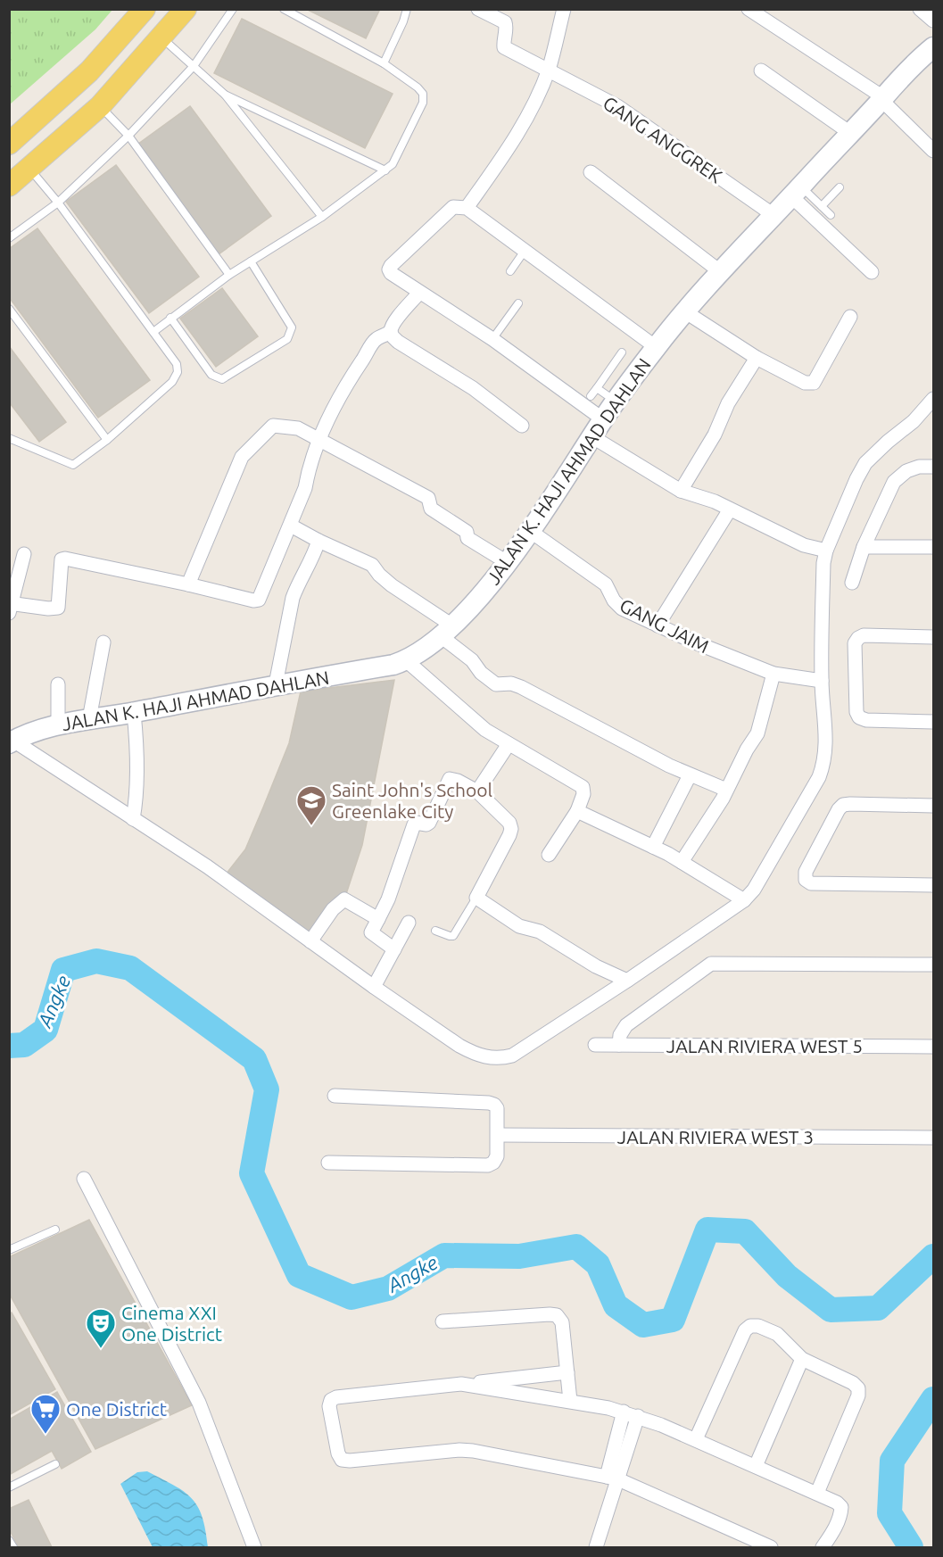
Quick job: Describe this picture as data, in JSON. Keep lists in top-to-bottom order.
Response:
{
  "streets": {
    "main road": ["JALAN K. HAJI AHMAD DAHLAN"],
    "street": [
      "GANG ANGGREK",
      "GANG JAIM",
      "JALAN RIVIERA WEST 5",
      "JALAN RIVIERA WEST 3"
    ]
  },
  "crossings": [
    ["GANG ANGGREK", "JALAN K. HAJI AHMAD DAHLAN"],
    ["JALAN K. HAJI AHMAD DAHLAN", "GANG JAIM"]
  ],
  "water": ["Angke"],
  "places": {
    "school or university": ["Saint John's School Greenlake City"],
    "theatre": ["Cinema XXI One District"],
    "supermarket": ["One District"]
  }
}
